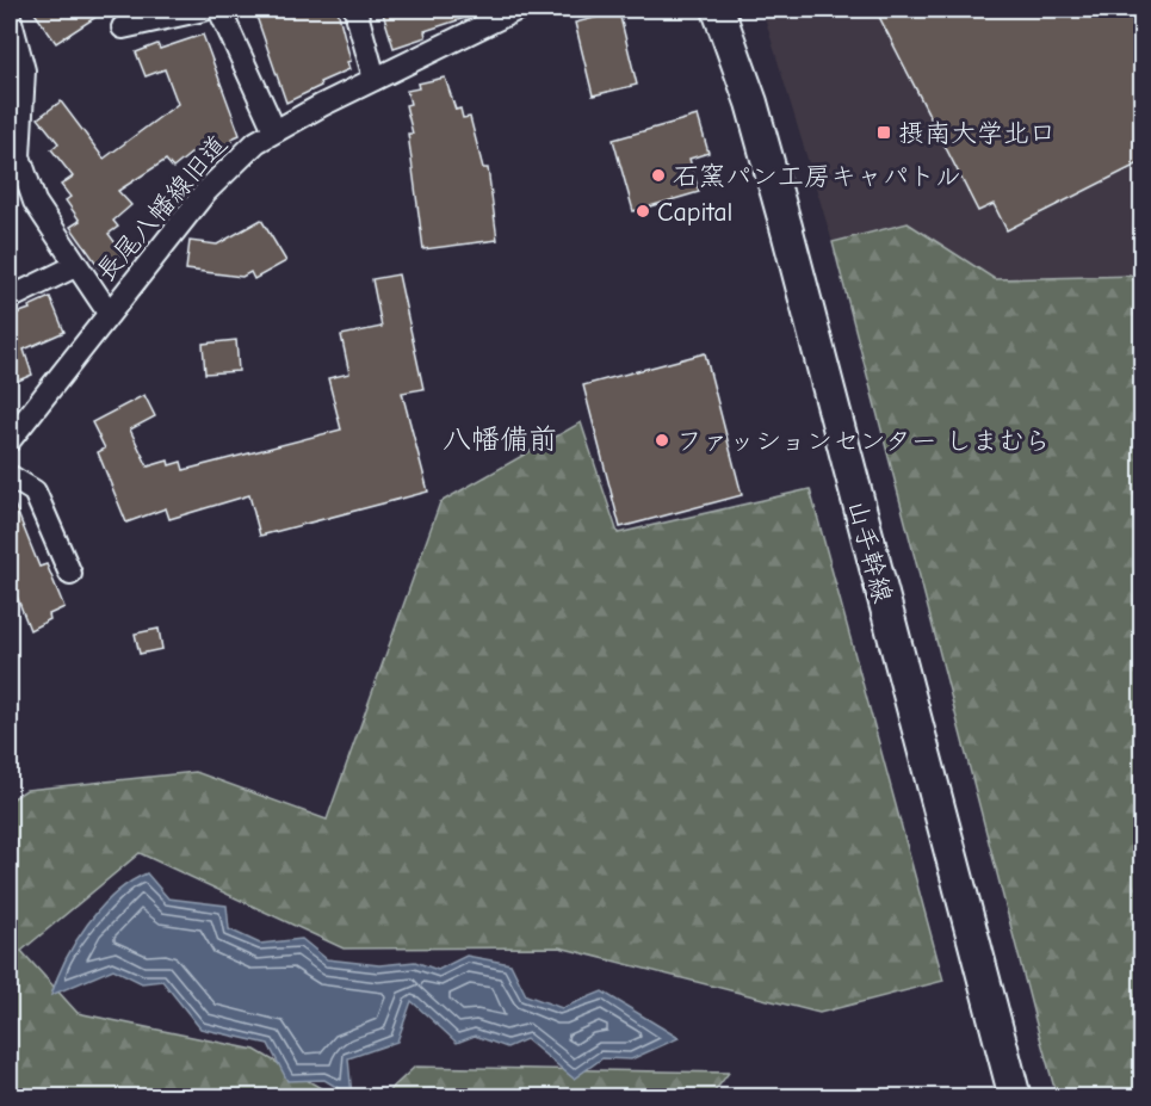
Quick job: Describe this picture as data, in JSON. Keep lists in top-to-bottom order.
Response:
{
  "streets": {
    "main road": ["山手幹線"],
    "street": ["長尾八幡線旧道"]
  },
  "districts": ["八幡備前"],
  "places": {
    "transit": ["摂南大学北口"],
    "other": ["石窯パン工房キャパトル", "Capital", "ファッションセンター しまむら"]
  }
}
